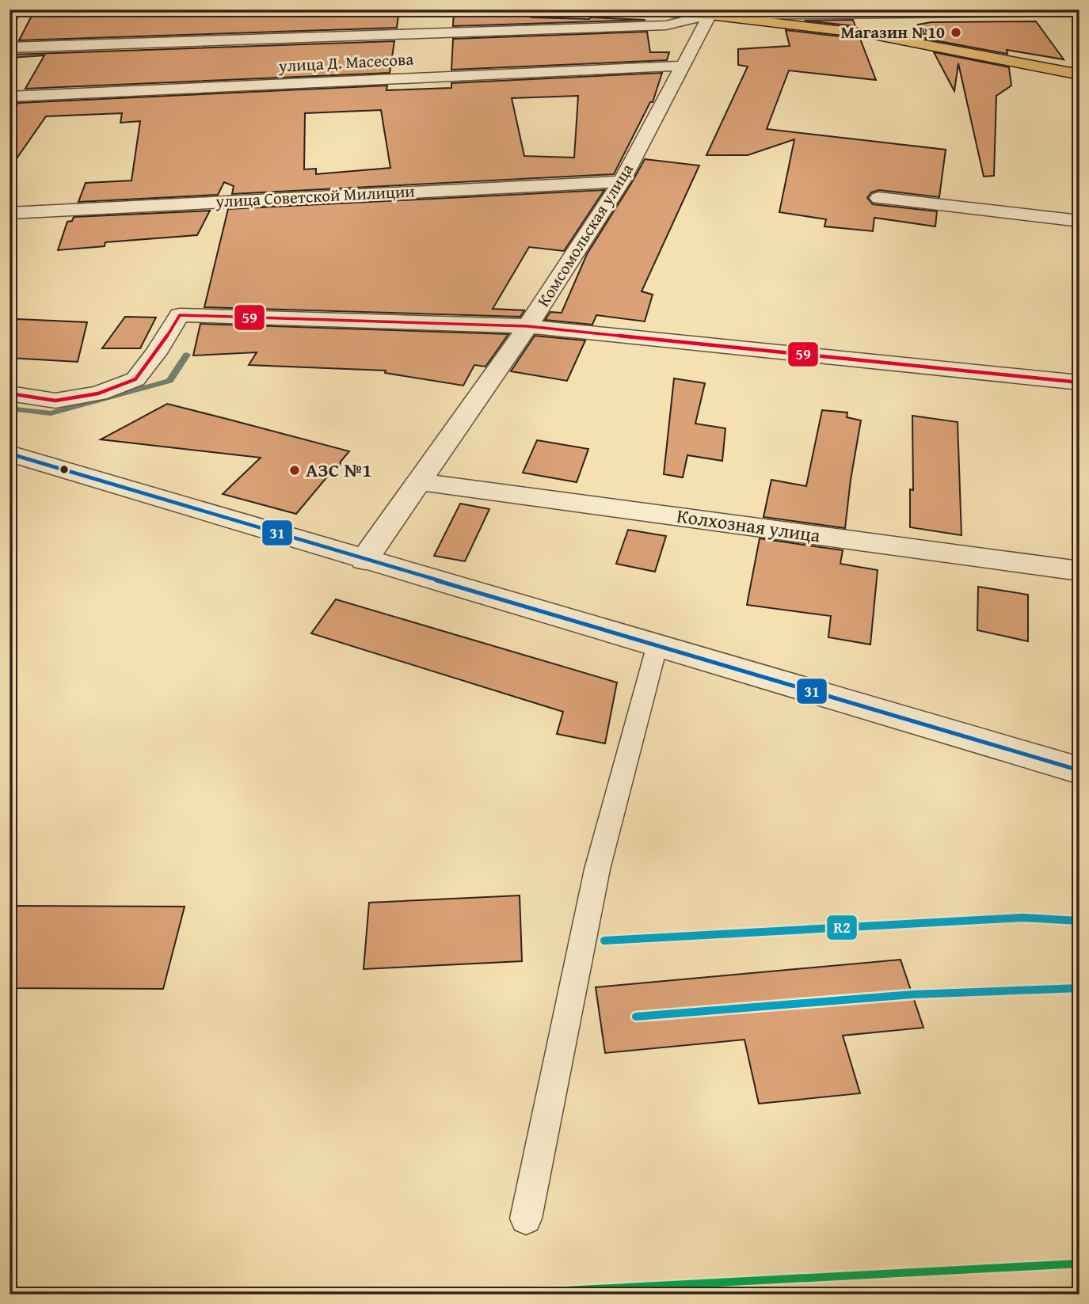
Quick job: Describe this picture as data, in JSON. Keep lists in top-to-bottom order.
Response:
{
  "streets": {
    "street": [
      "улица Д. Масесова",
      "улица Советской Милиции",
      "Комсомольская улица",
      "Колхозная улица"
    ]
  },
  "crossings": [
    ["улица Д. Масесова", "Комсомольская улица"],
    ["улица Советской Милиции", "Комсомольская улица"],
    ["Комсомольская улица", "Колхозная улица"]
  ],
  "places": ["Магазин №10", "АЗС №1"],
  "lines": ["transit line 59", "transit line 31", "transit line R2"]
}
